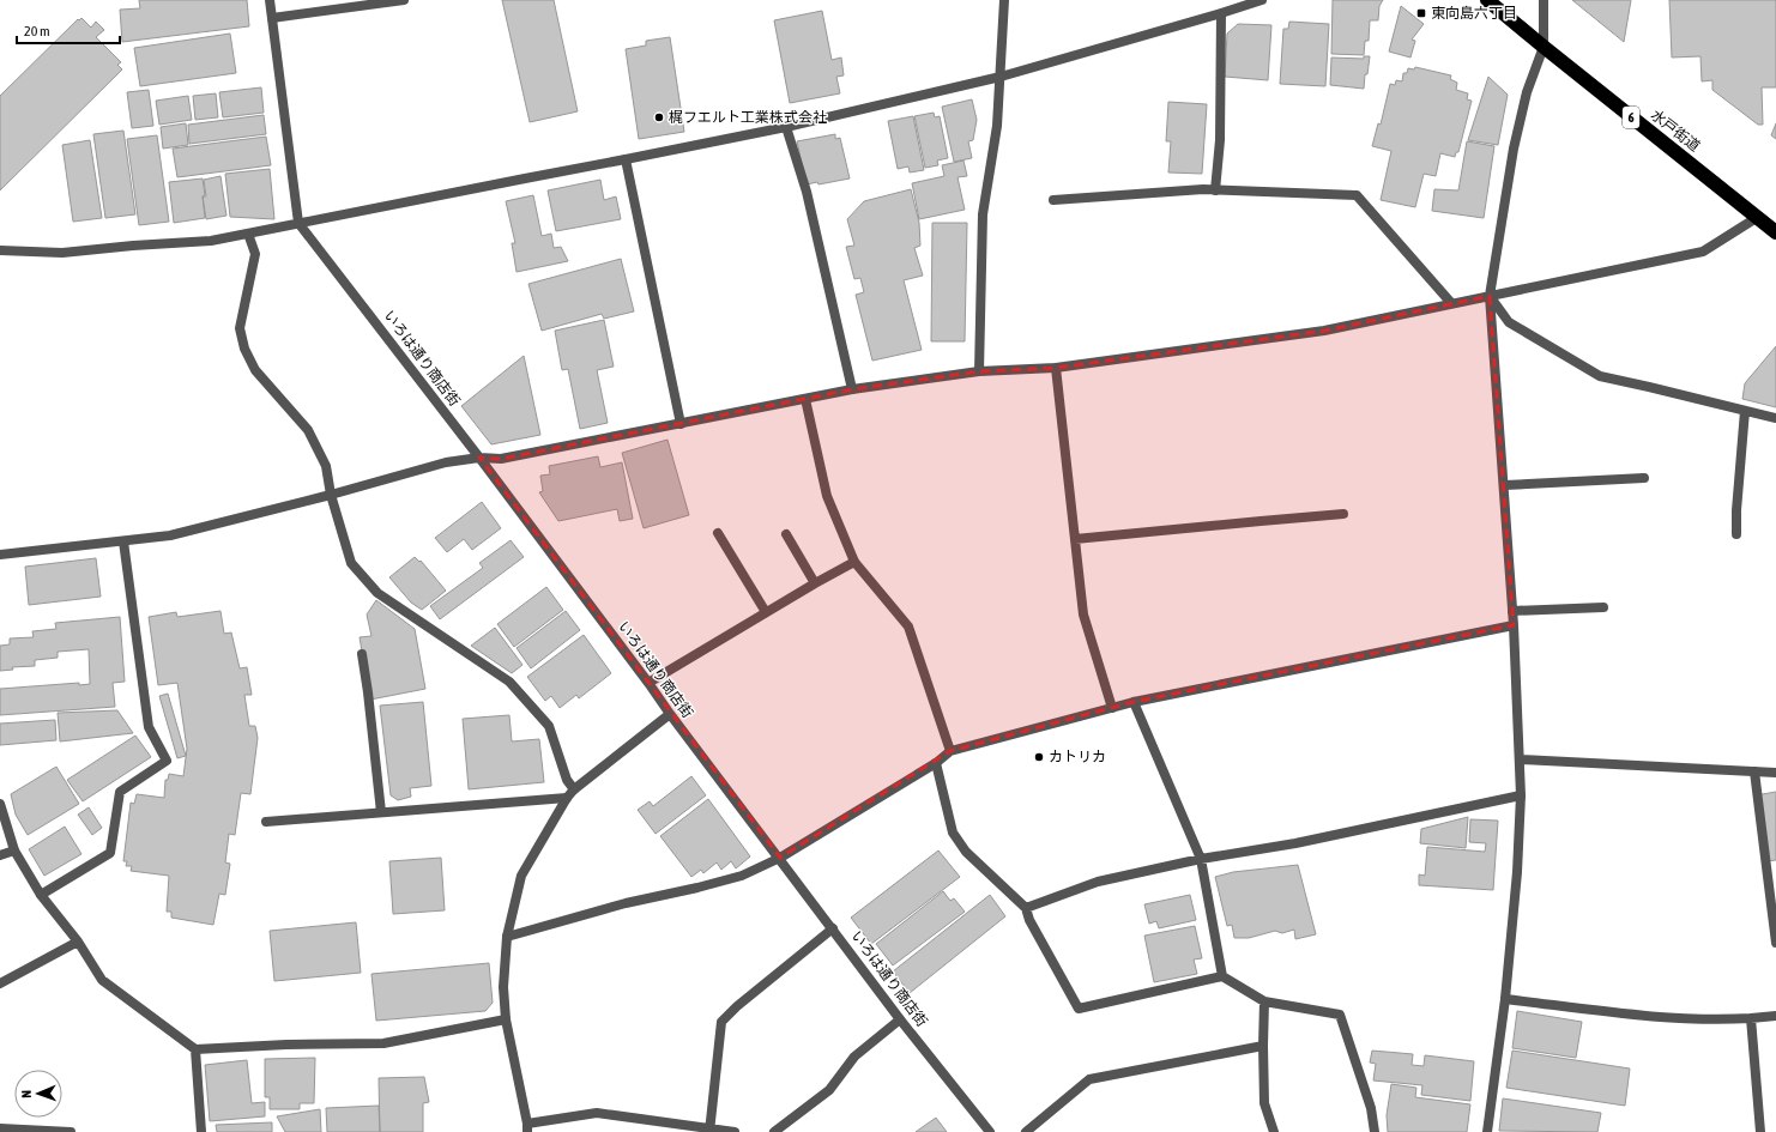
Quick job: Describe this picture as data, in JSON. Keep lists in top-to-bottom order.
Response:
{
  "streets": {
    "highway": ["6", "水戸街道"],
    "street": ["いろは通り商店街"]
  },
  "places": {
    "transit": ["東向島六丁目"],
    "other": ["梶フエルト工業株式会社", "カトリカ"]
  },
  "scale_bar": "20 m",
  "north": "left"
}
